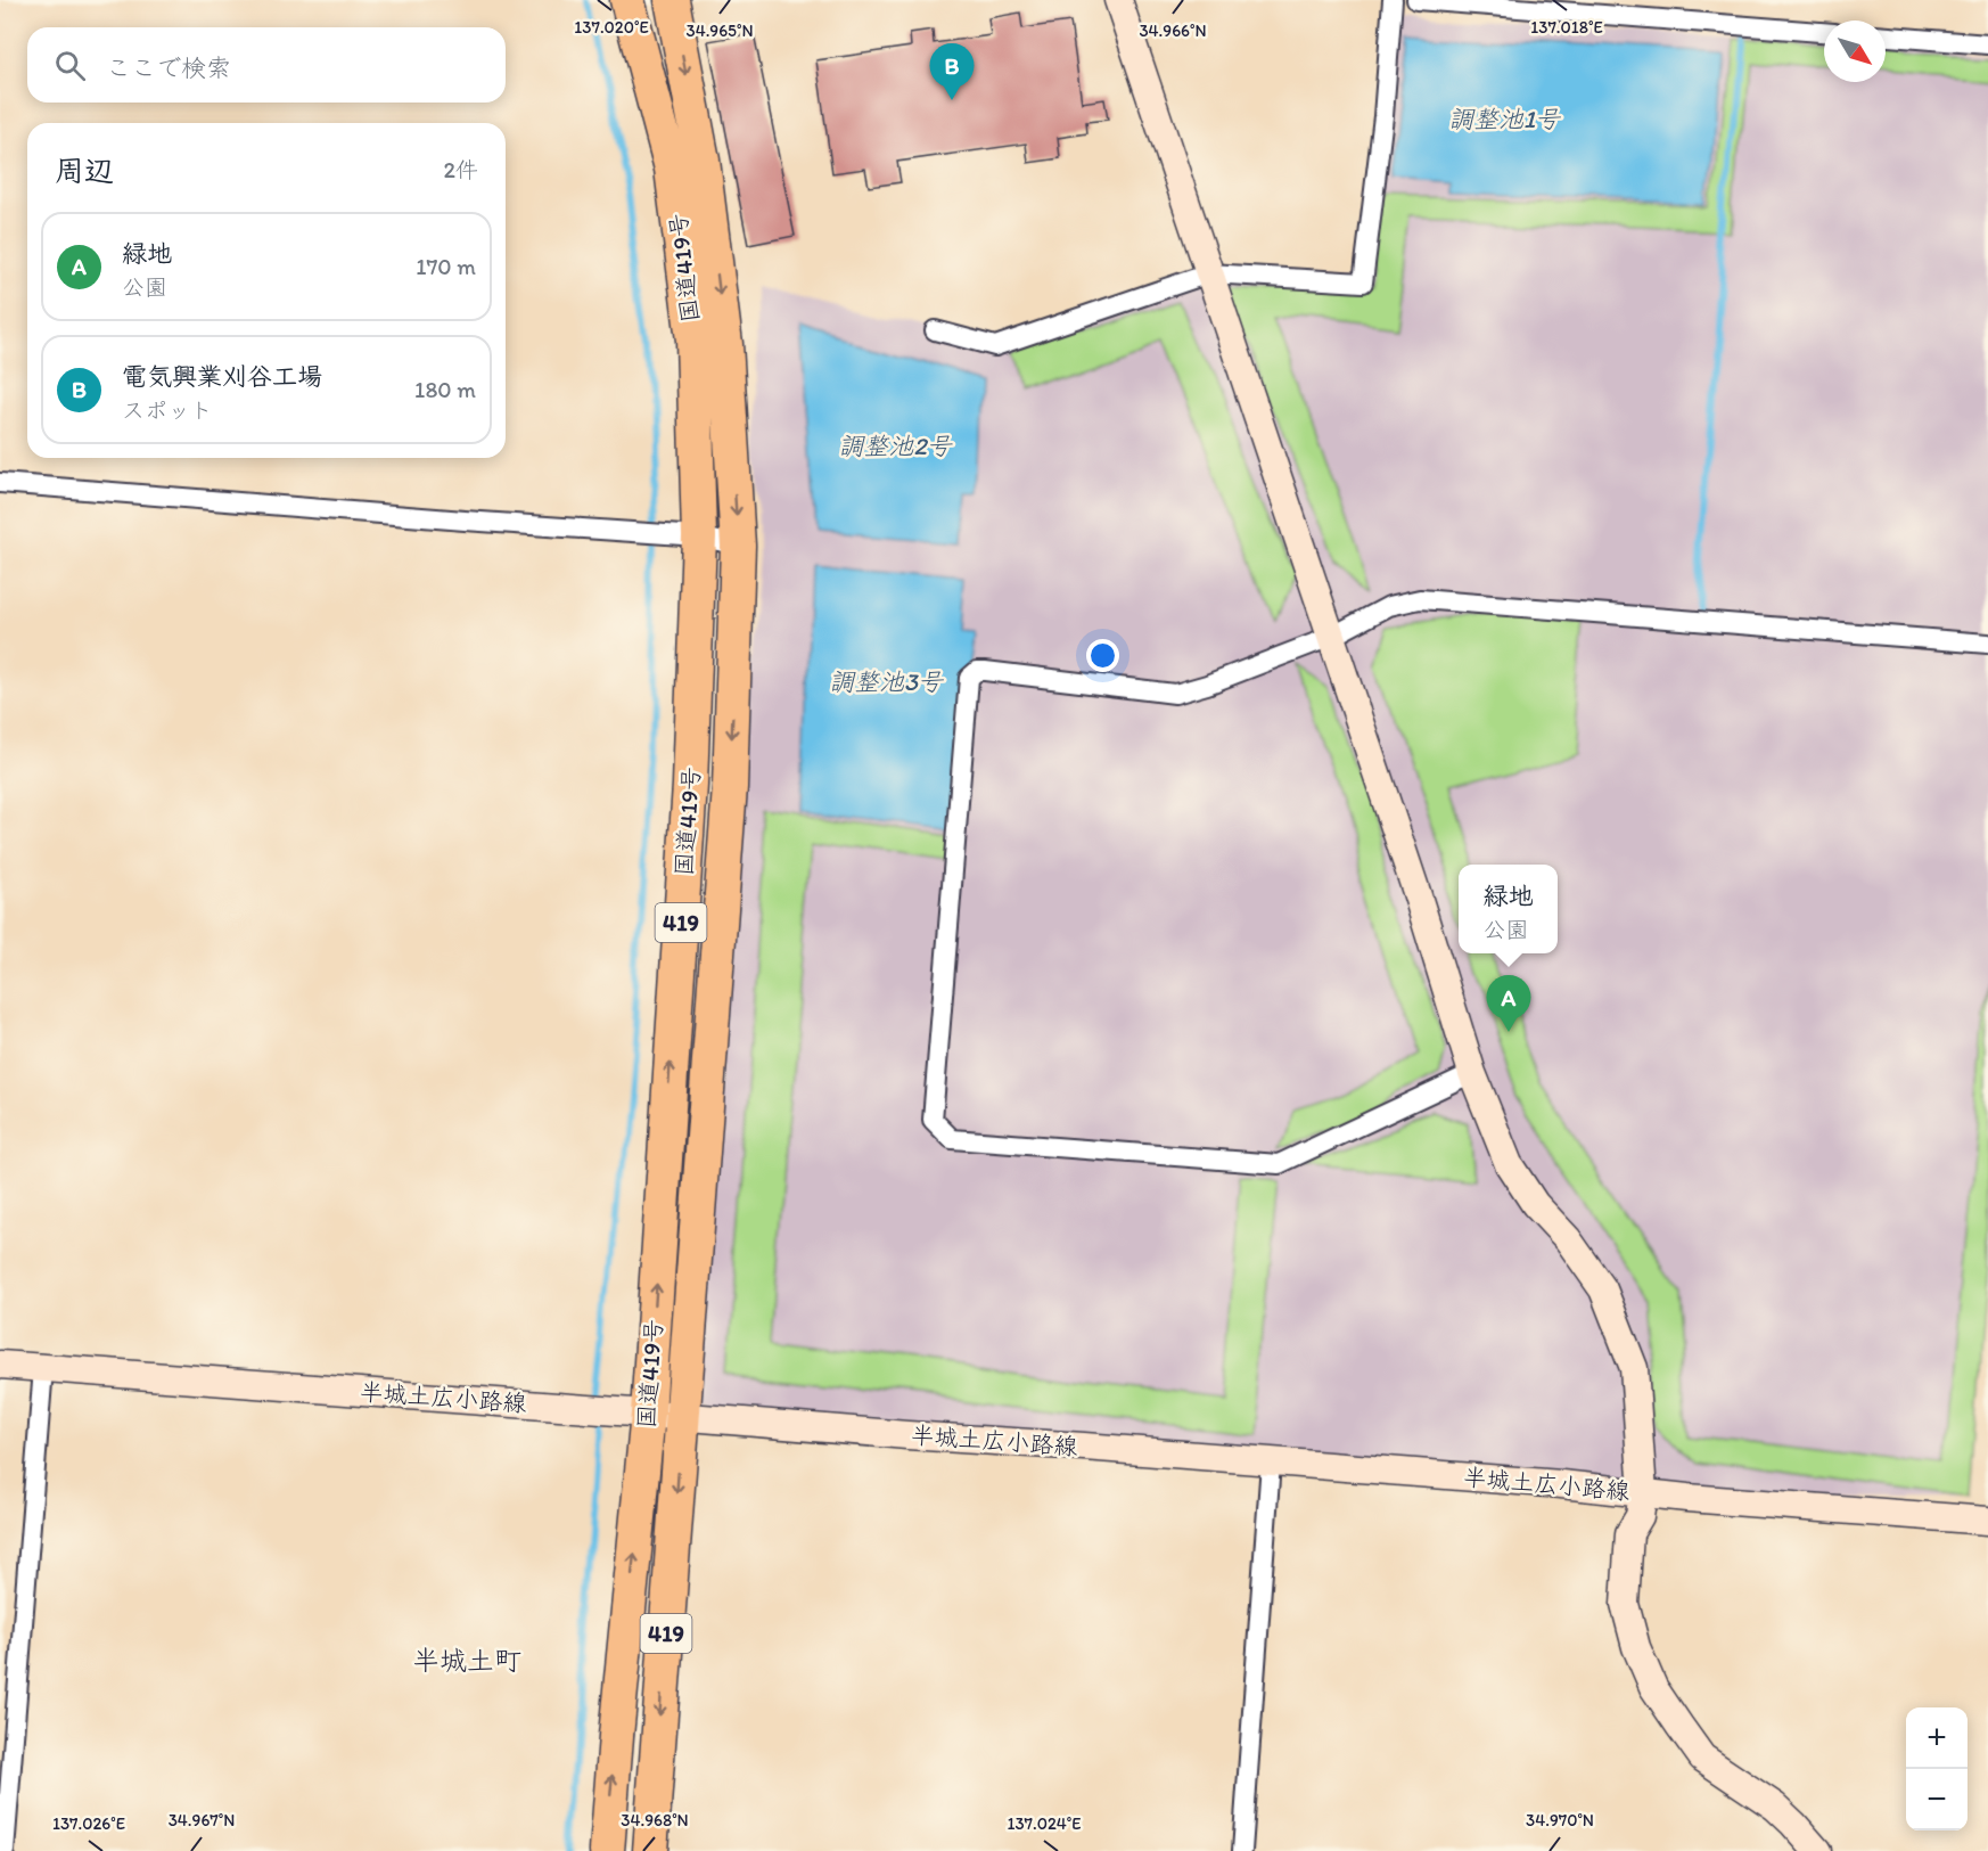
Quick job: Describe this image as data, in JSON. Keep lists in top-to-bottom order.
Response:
{
  "streets": {
    "highway": ["国道419号", "419"],
    "street": ["半城土広小路線"]
  },
  "crossings": [
    ["国道419号", "半城土広小路線"]
  ],
  "districts": ["半城土町"],
  "water": ["調整池1号", "調整池2号", "調整池3号"],
  "north": "bottom right",
  "page": {
    "search": "ここで検索",
    "pins": ["B", "A"],
    "heading": ["周辺", "2件"],
    "list": [
      {
        "mark": "A",
        "name": "緑地",
        "note": "公園",
        "value": "170 m"
      },
      {
        "mark": "B",
        "name": "電気興業刈谷工場",
        "note": "スポット",
        "value": "180 m"
      }
    ],
    "popup": ["緑地", "公園"],
    "map_buttons": ["+", "−"]
  },
  "coordinates": [
    "137.020°E",
    "137.018°E",
    "34.966°N",
    "34.965°N",
    "34.967°N",
    "34.968°N",
    "34.970°N",
    "137.026°E",
    "137.024°E"
  ]
}
